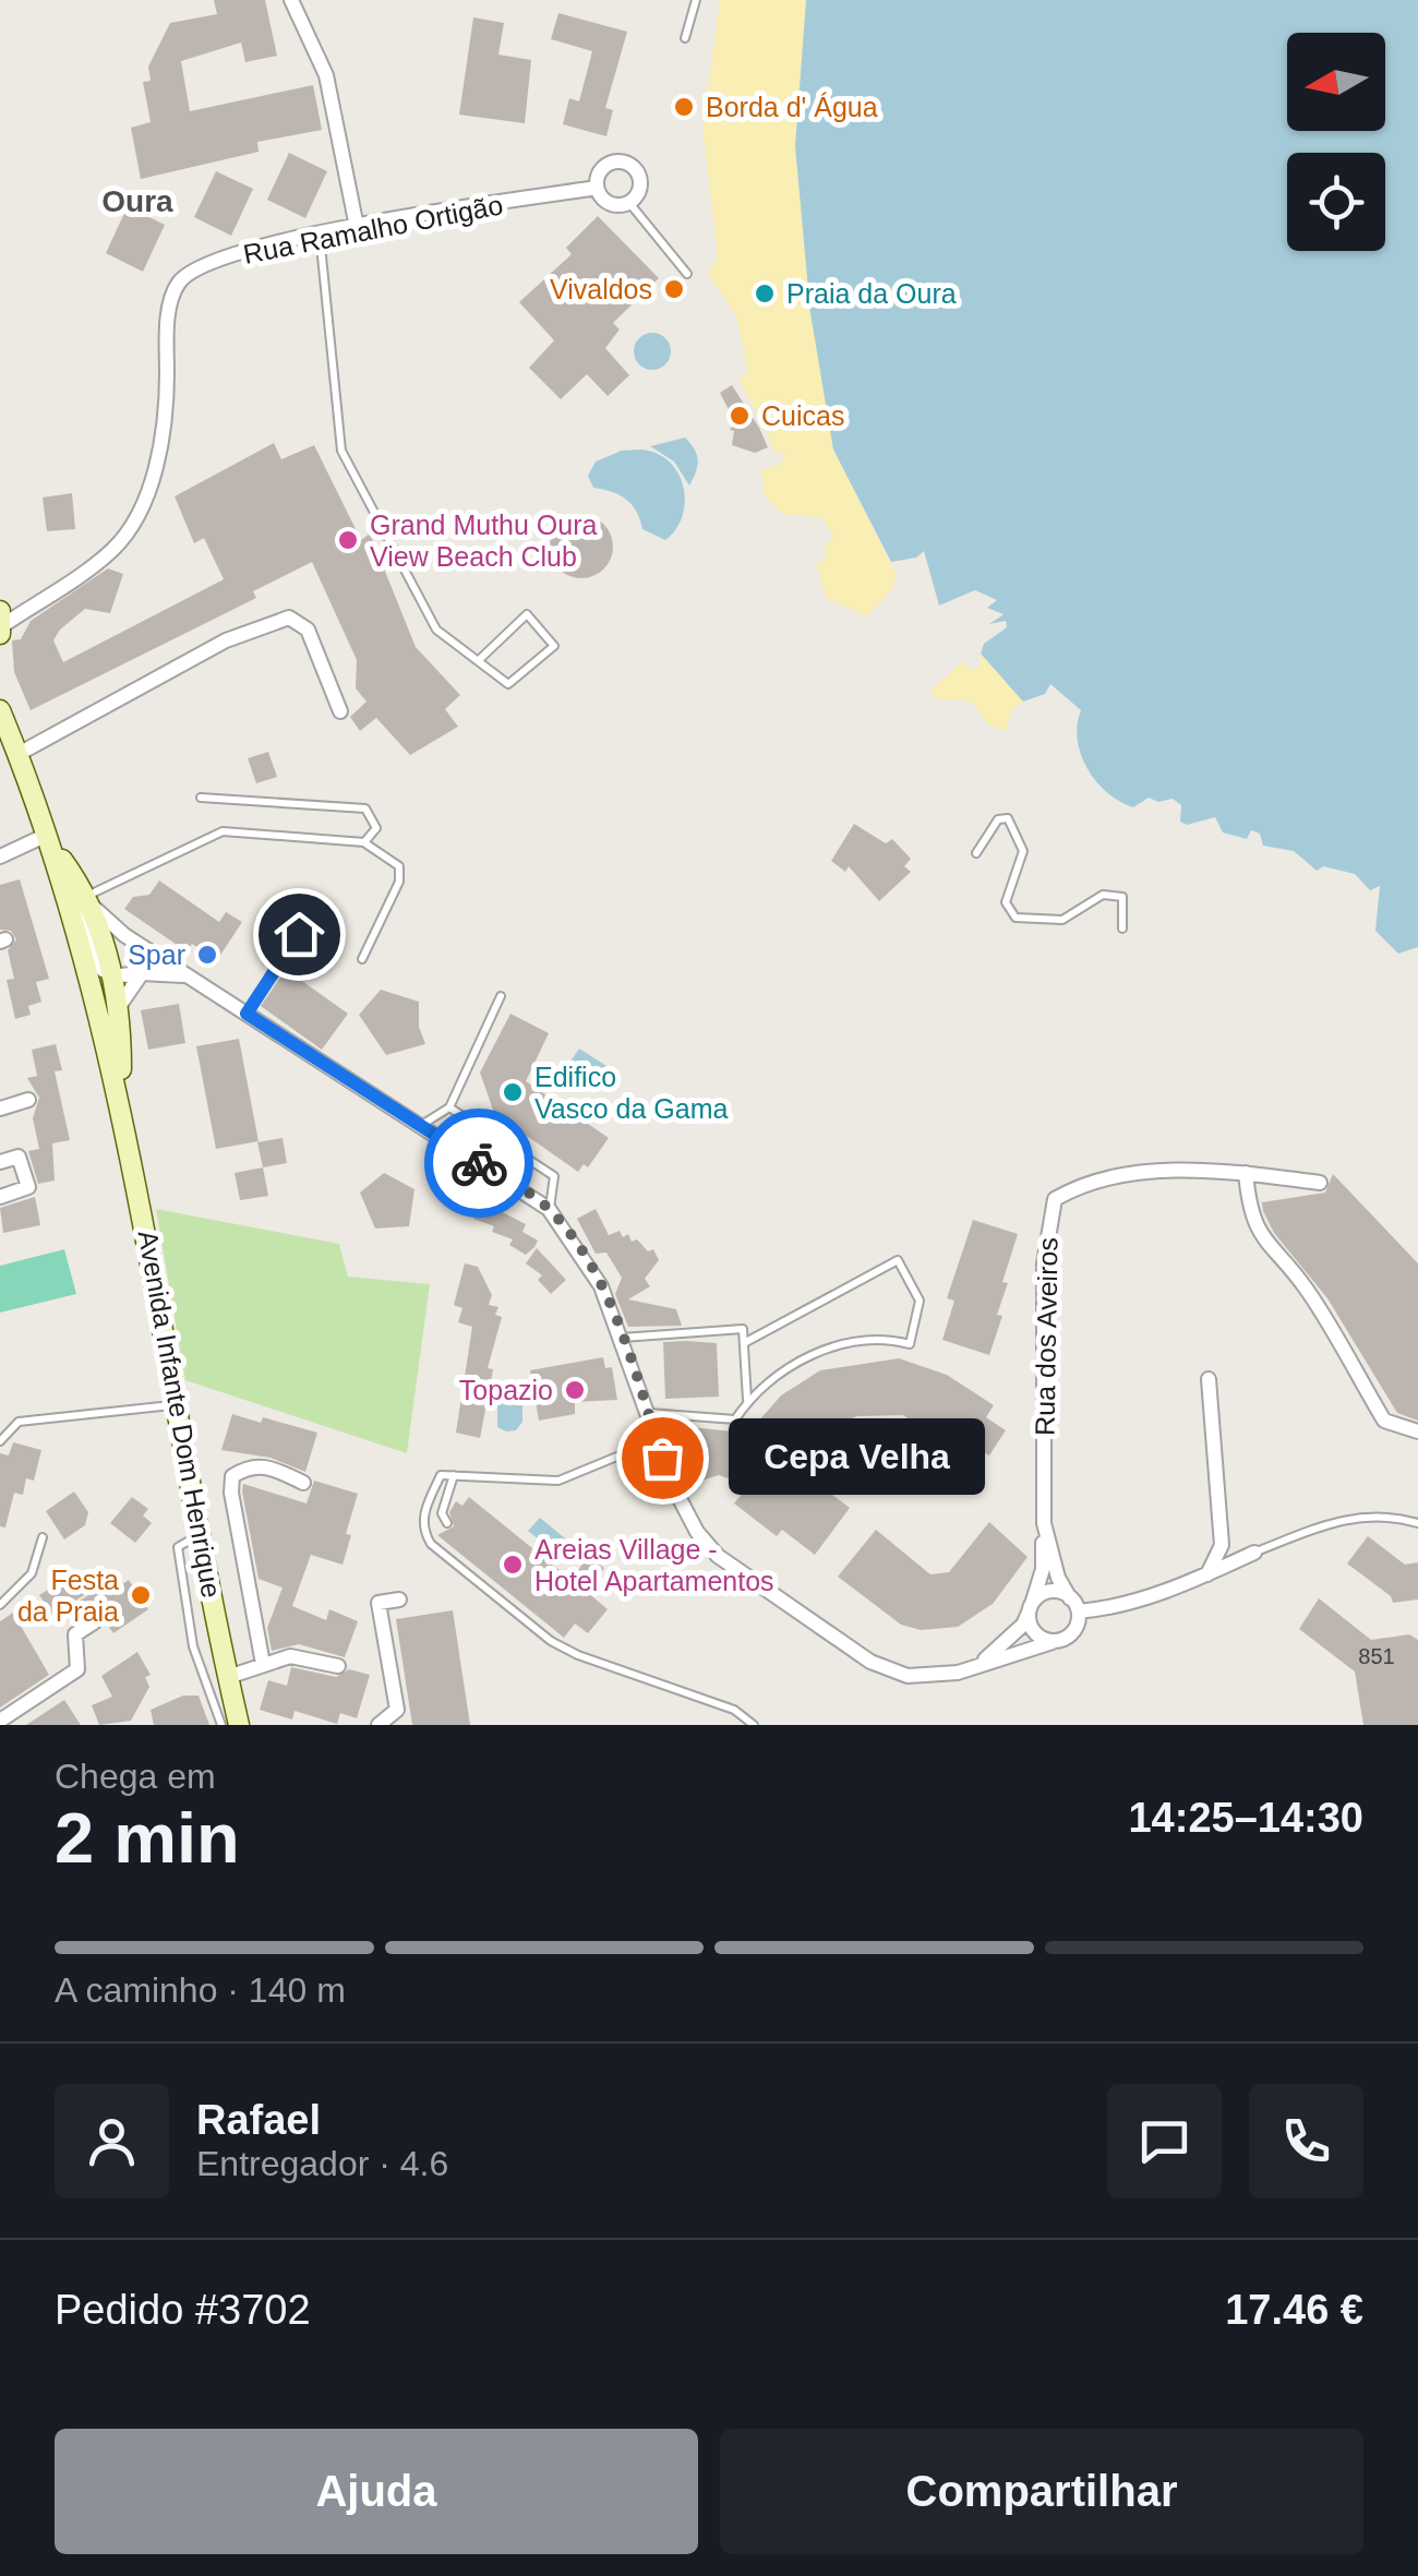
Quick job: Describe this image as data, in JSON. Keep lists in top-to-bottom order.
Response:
{
  "streets": {
    "street": ["Rua Ramalho Ortigão", "Rua dos Aveiros", "Avenida Infante Dom Henrique"]
  },
  "districts": ["Oura"],
  "places": [
    "Borda d' Água",
    "Vivaldos",
    "Praia da Oura",
    "Cuicas",
    "Grand Muthu Oura View Beach Club",
    "Spar",
    "Edifico Vasco da Gama",
    "Topazio",
    "Cepa Velha",
    "Areias Village - Hotel Apartamentos",
    "Festa da Praia"
  ],
  "house_numbers": ["851"],
  "north": "left",
  "page": {
    "bubble": "Cepa Velha",
    "heading": ["2 min", "Chega em", "14:25–14:30"],
    "panel": [
      "Rafael",
      "Entregador · 4.6",
      "Pedido #3702",
      "17.46 €"
    ],
    "bar": "A caminho · 140 m",
    "buttons": ["Ajuda", "Compartilhar"]
  }
}
